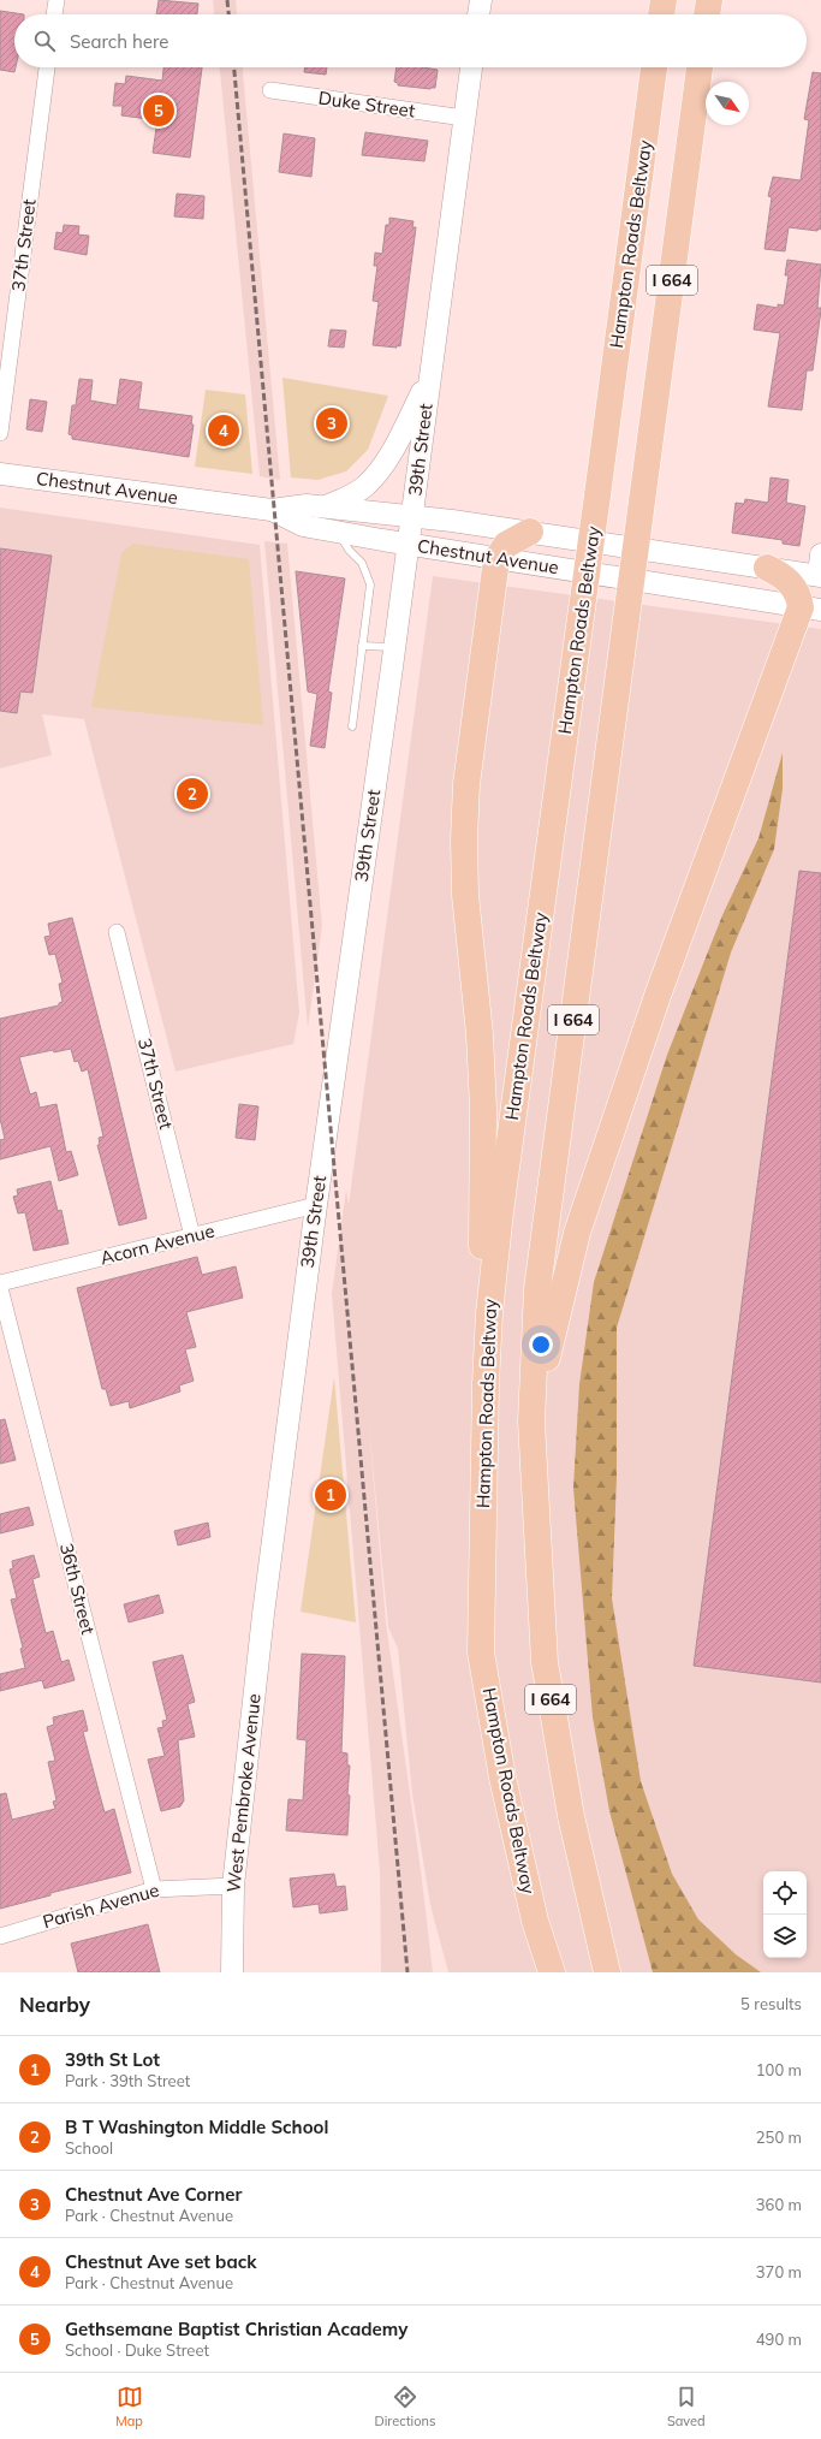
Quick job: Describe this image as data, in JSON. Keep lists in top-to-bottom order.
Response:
{
  "streets": {
    "highway": ["Hampton Roads Beltway", "I 664"],
    "main road": ["39th Street", "Chestnut Avenue", "West Pembroke Avenue"],
    "street": [
      "Duke Street",
      "37th Street",
      "Acorn Avenue",
      "36th Street",
      "Parish Avenue"
    ]
  },
  "crossings": [
    ["Duke Street", "39th Street"],
    ["37th Street", "Acorn Avenue"],
    ["39th Street", "Chestnut Avenue"],
    ["39th Street", "Acorn Avenue"],
    ["39th Street", "West Pembroke Avenue"],
    ["36th Street", "Parish Avenue"],
    ["West Pembroke Avenue", "Parish Avenue"]
  ],
  "north": "bottom right",
  "page": {
    "search": "Search here",
    "pins": [
      "5",
      "3",
      "4",
      "2",
      "1"
    ],
    "heading": ["Nearby", "5 results"],
    "list": [
      {
        "mark": "1",
        "name": "39th St Lot",
        "note": "Park · 39th Street",
        "value": "100 m"
      },
      {
        "mark": "2",
        "name": "B T Washington Middle School",
        "note": "School",
        "value": "250 m"
      },
      {
        "mark": "3",
        "name": "Chestnut Ave Corner",
        "note": "Park · Chestnut Avenue",
        "value": "360 m"
      },
      {
        "mark": "4",
        "name": "Chestnut Ave set back",
        "note": "Park · Chestnut Avenue",
        "value": "370 m"
      },
      {
        "mark": "5",
        "name": "Gethsemane Baptist Christian Academy",
        "note": "School · Duke Street",
        "value": "490 m"
      }
    ],
    "nav": ["Map", "Directions", "Saved"]
  }
}
